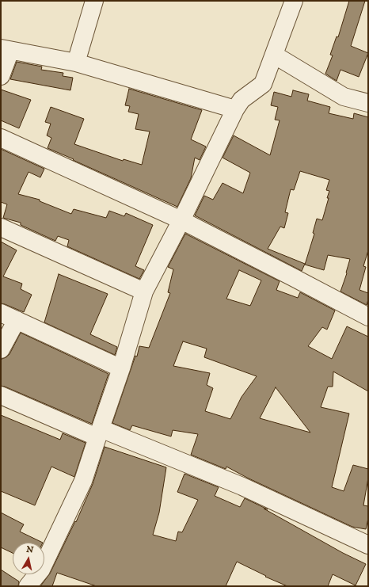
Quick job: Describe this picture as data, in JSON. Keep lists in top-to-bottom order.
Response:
{
  "north": "top"
}
